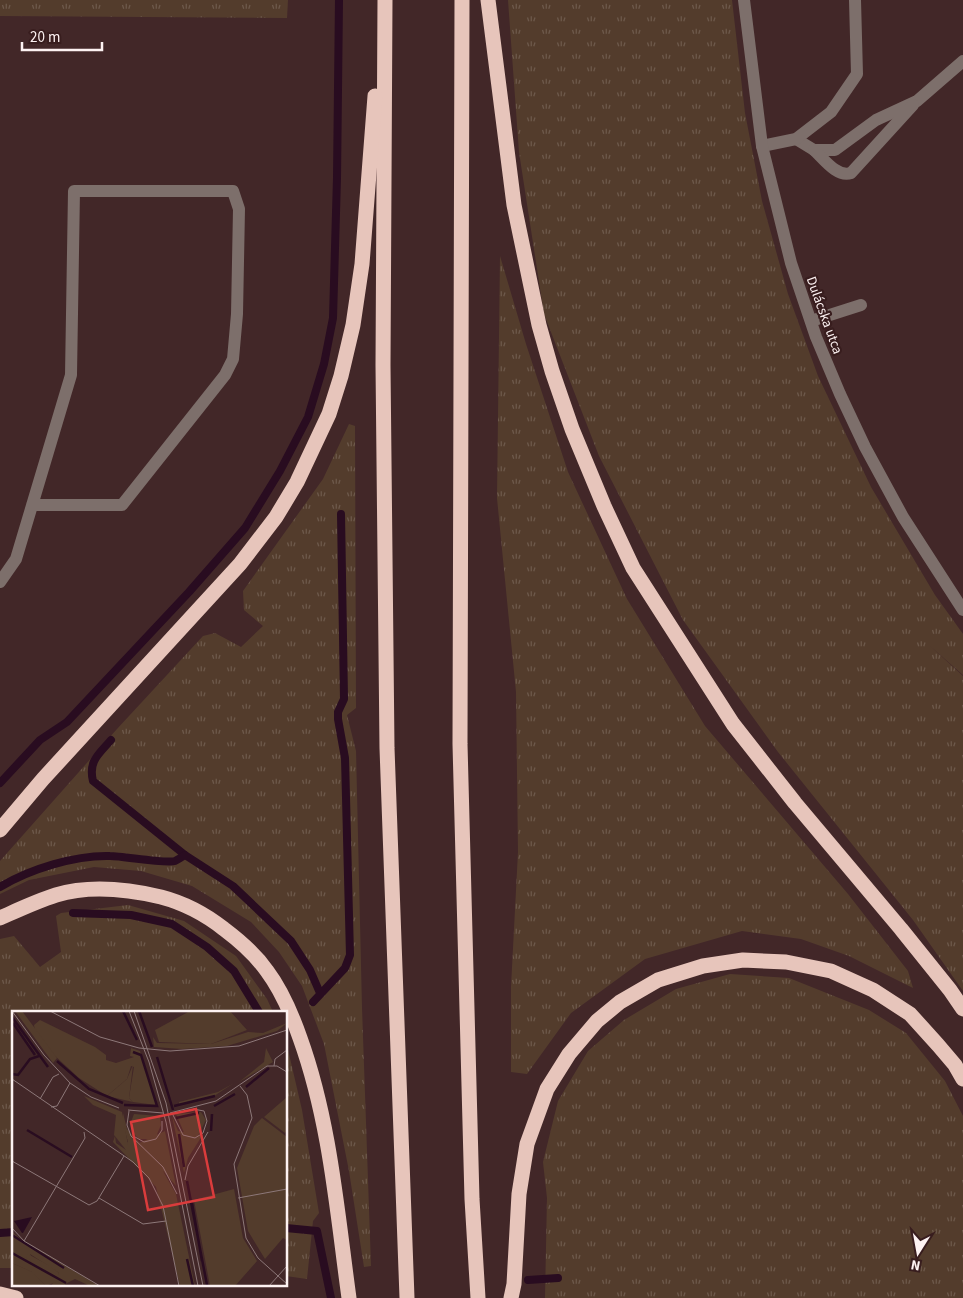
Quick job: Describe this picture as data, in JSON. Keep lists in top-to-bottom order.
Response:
{
  "streets": {
    "street": ["Dulácska utca"]
  },
  "scale_bar": "20 m",
  "north": "bottom"
}
